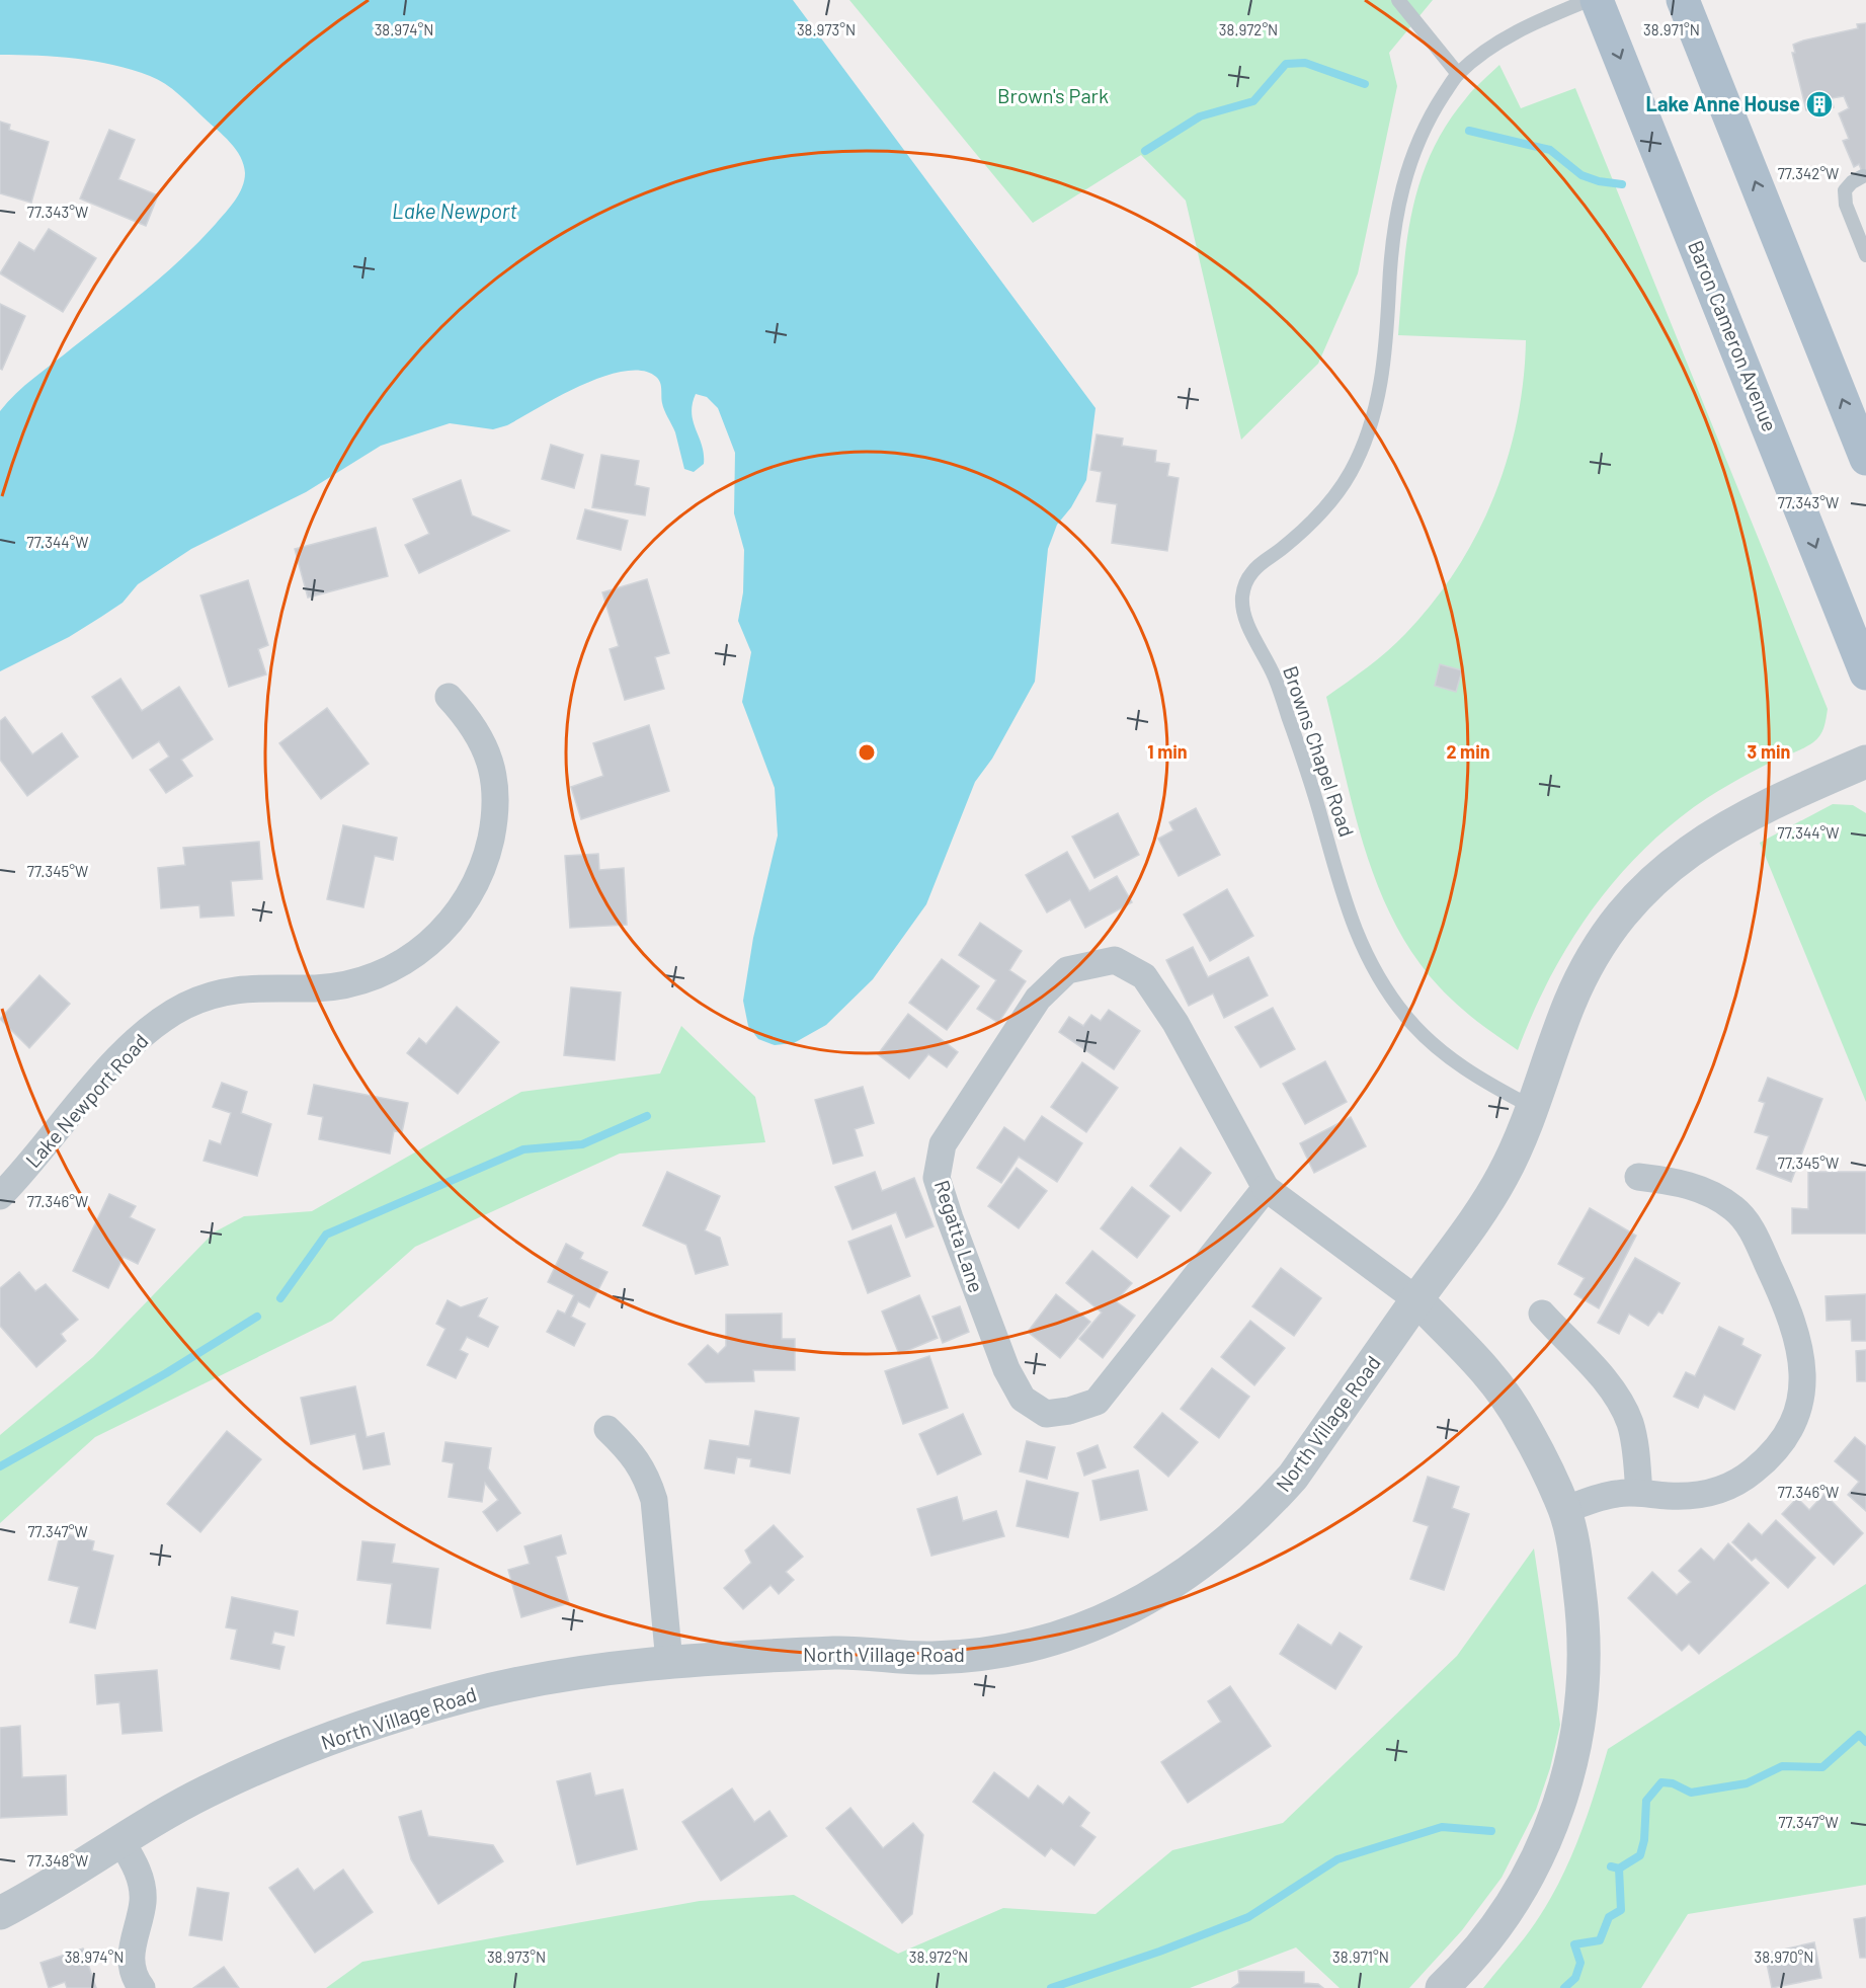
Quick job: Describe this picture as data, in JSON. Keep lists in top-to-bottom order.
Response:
{
  "streets": {
    "main road": ["Baron Cameron Avenue"],
    "street": ["Lake Newport Road", "Regatta Lane", "North Village Road"],
    "lane": ["Browns Chapel Road"]
  },
  "crossings": [
    ["Browns Chapel Road", "North Village Road"],
    ["Regatta Lane", "North Village Road"]
  ],
  "water": ["Lake Newport"],
  "parks": ["Brown's Park"],
  "places": {
    "building": ["Lake Anne House"]
  },
  "coordinates": [
    "38.974°N",
    "38.973°N",
    "38.972°N",
    "38.971°N",
    "77.342°W",
    "77.343°W",
    "77.344°W",
    "77.345°W",
    "77.346°W",
    "77.347°W",
    "77.348°W",
    "38.970°N"
  ],
  "rings": ["1 min", "2 min", "3 min"]
}
